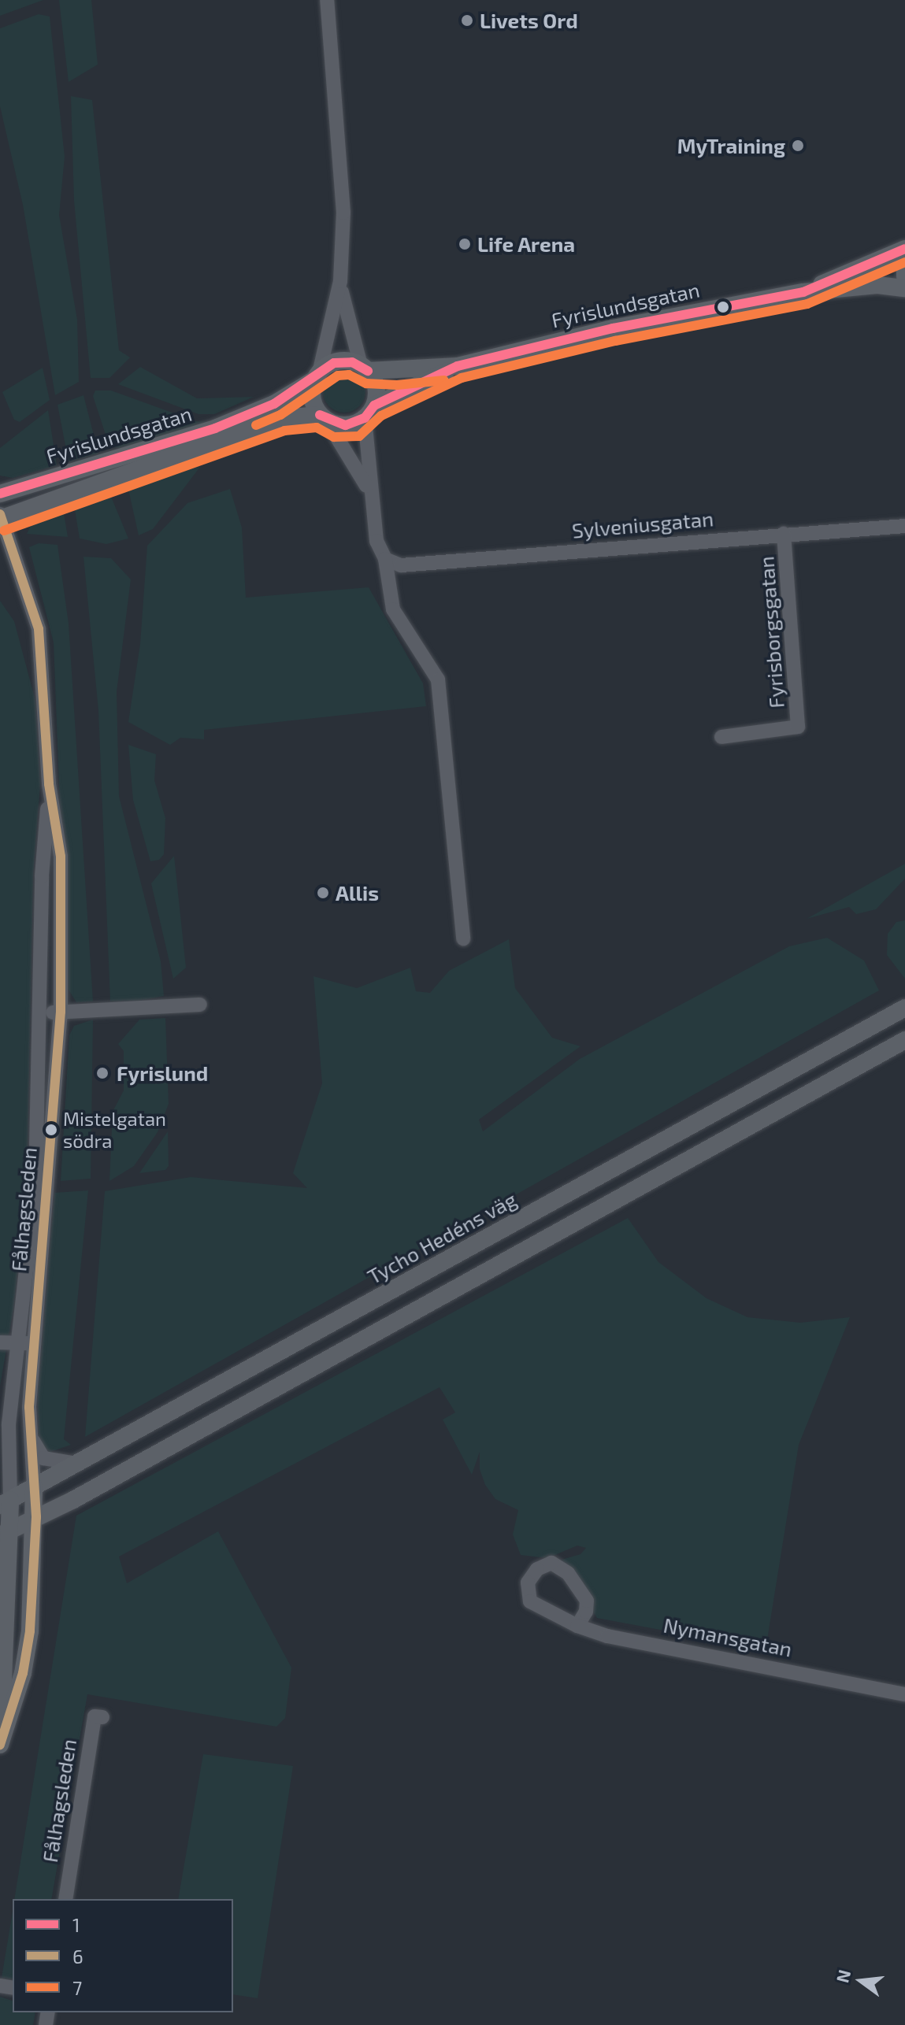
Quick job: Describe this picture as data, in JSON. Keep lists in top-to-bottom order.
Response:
{
  "streets": {
    "main road": ["Fyrislundsgatan", "Fålhagsleden", "Tycho Hedéns väg"],
    "street": ["Sylveniusgatan", "Fyrisborgsgatan", "Nymansgatan"]
  },
  "crossings": [
    ["Fyrislundsgatan", "Fålhagsleden"],
    ["Sylveniusgatan", "Fyrisborgsgatan"],
    ["Fålhagsleden", "Tycho Hedéns väg"]
  ],
  "places": [
    "Livets Ord",
    "MyTraining",
    "Life Arena",
    "Allis",
    "Fyrislund",
    "Mistelgatan södra"
  ],
  "lines": ["transit line 1", "transit line 7", "transit line 6"],
  "legend": ["1", "6", "7"],
  "north": "left"
}
